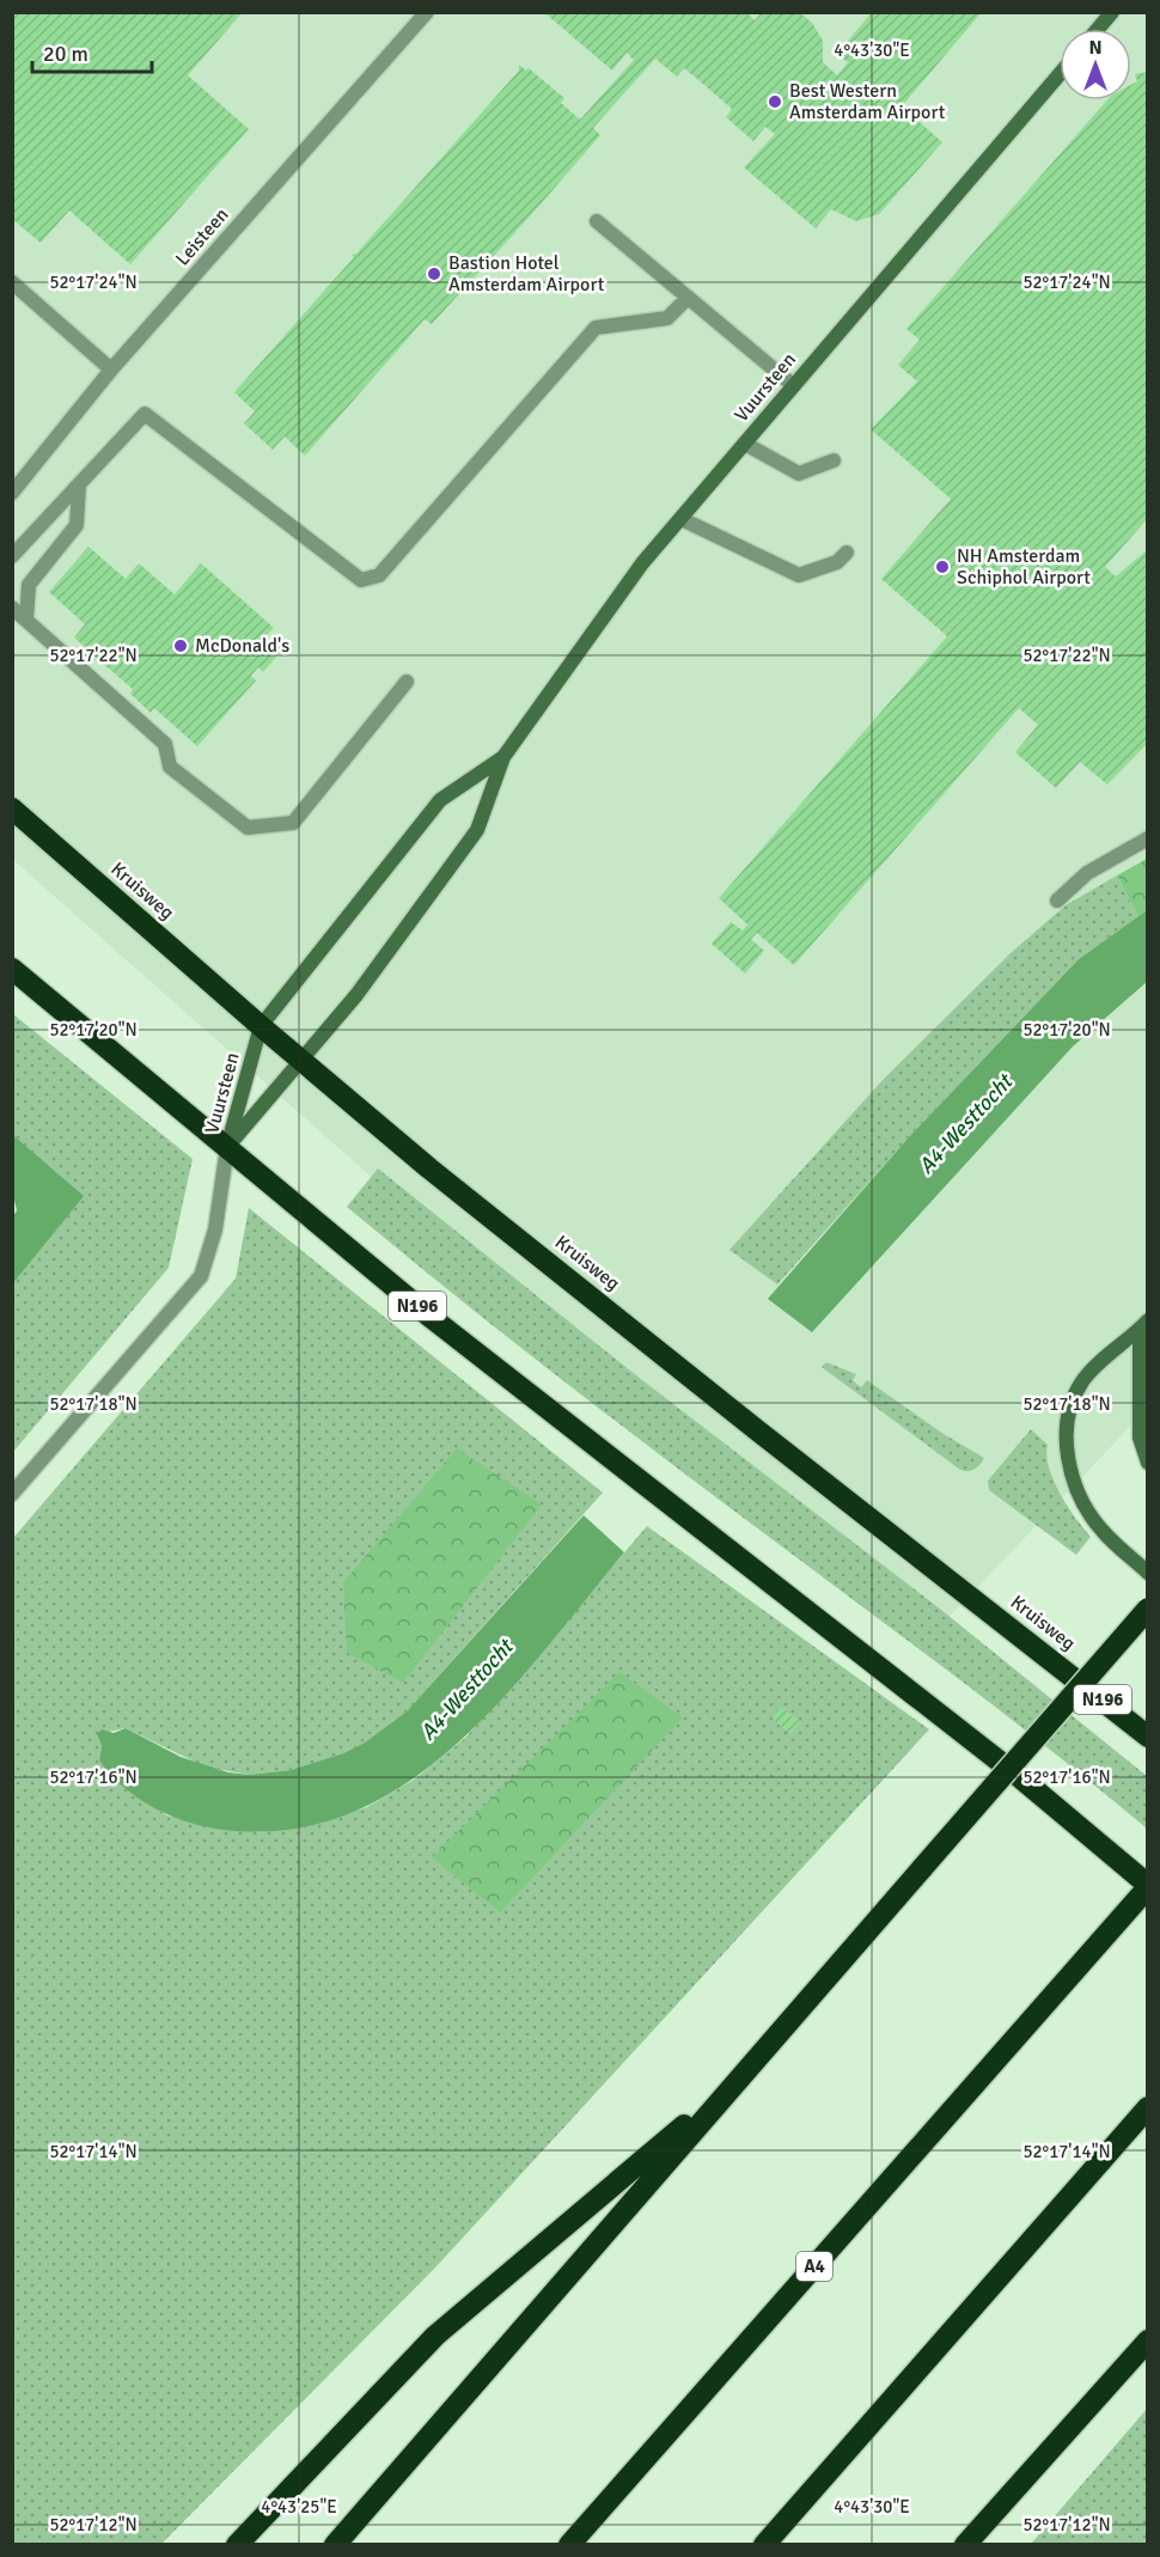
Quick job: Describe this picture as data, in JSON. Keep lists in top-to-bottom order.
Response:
{
  "streets": {
    "highway": ["Kruisweg", "N196", "A4"],
    "street": ["Leisteen", "Vuursteen"]
  },
  "crossings": [
    ["Vuursteen", "Kruisweg"],
    ["Vuursteen", "N196"],
    ["N196", "A4"]
  ],
  "water": ["A4-Westtocht"],
  "places": [
    "Best Western Amsterdam Airport",
    "Bastion Hotel Amsterdam Airport",
    "NH Amsterdam Schiphol Airport",
    "McDonald's"
  ],
  "scale_bar": "20 m",
  "north": "top",
  "coordinates": [
    "4°43'30\"E",
    "52°17'24\"N",
    "52°17'22\"N",
    "52°17'20\"N",
    "52°17'18\"N",
    "52°17'16\"N",
    "52°17'14\"N",
    "4°43'25\"E",
    "52°17'12\"N"
  ]
}
